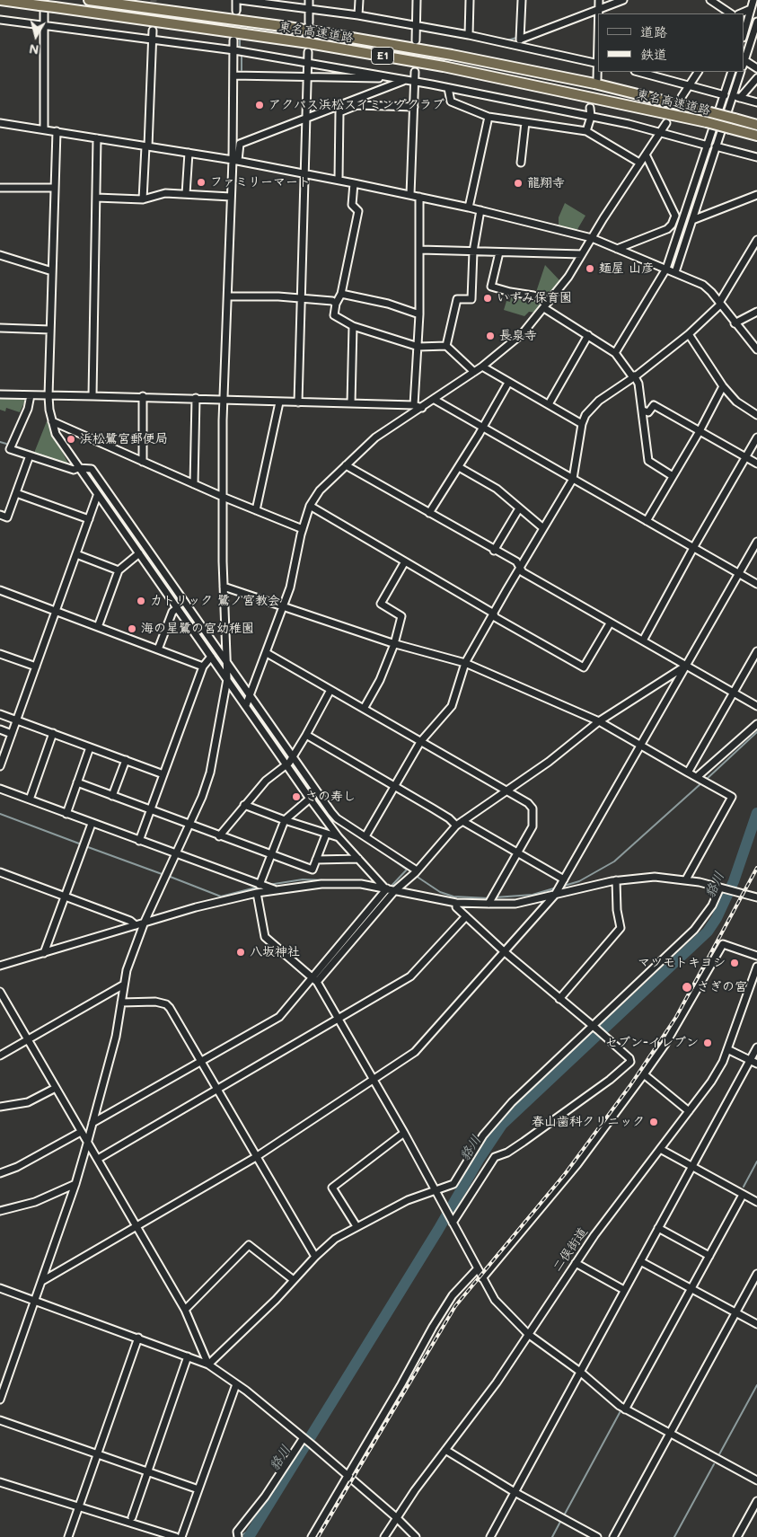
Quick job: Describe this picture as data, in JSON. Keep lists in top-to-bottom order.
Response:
{
  "streets": {
    "highway": ["東名高速道路", "E1"],
    "street": ["二俣街道"]
  },
  "water": ["貉川"],
  "places": [
    "アクパス浜松スイミングクラブ",
    "ファミリーマート",
    "龍翔寺",
    "麺屋 山彦",
    "いずみ保育園",
    "長泉寺",
    "浜松鷺宮郵便局",
    "カトリック 鷺ノ宮教会",
    "海の星鷺の宮幼稚園",
    "さの寿し",
    "八坂神社",
    "マツモトキヨシ",
    "さぎの宮",
    "セブン-イレブン",
    "春山歯科クリニック"
  ],
  "legend": ["道路", "鉄道"],
  "north": "bottom"
}
